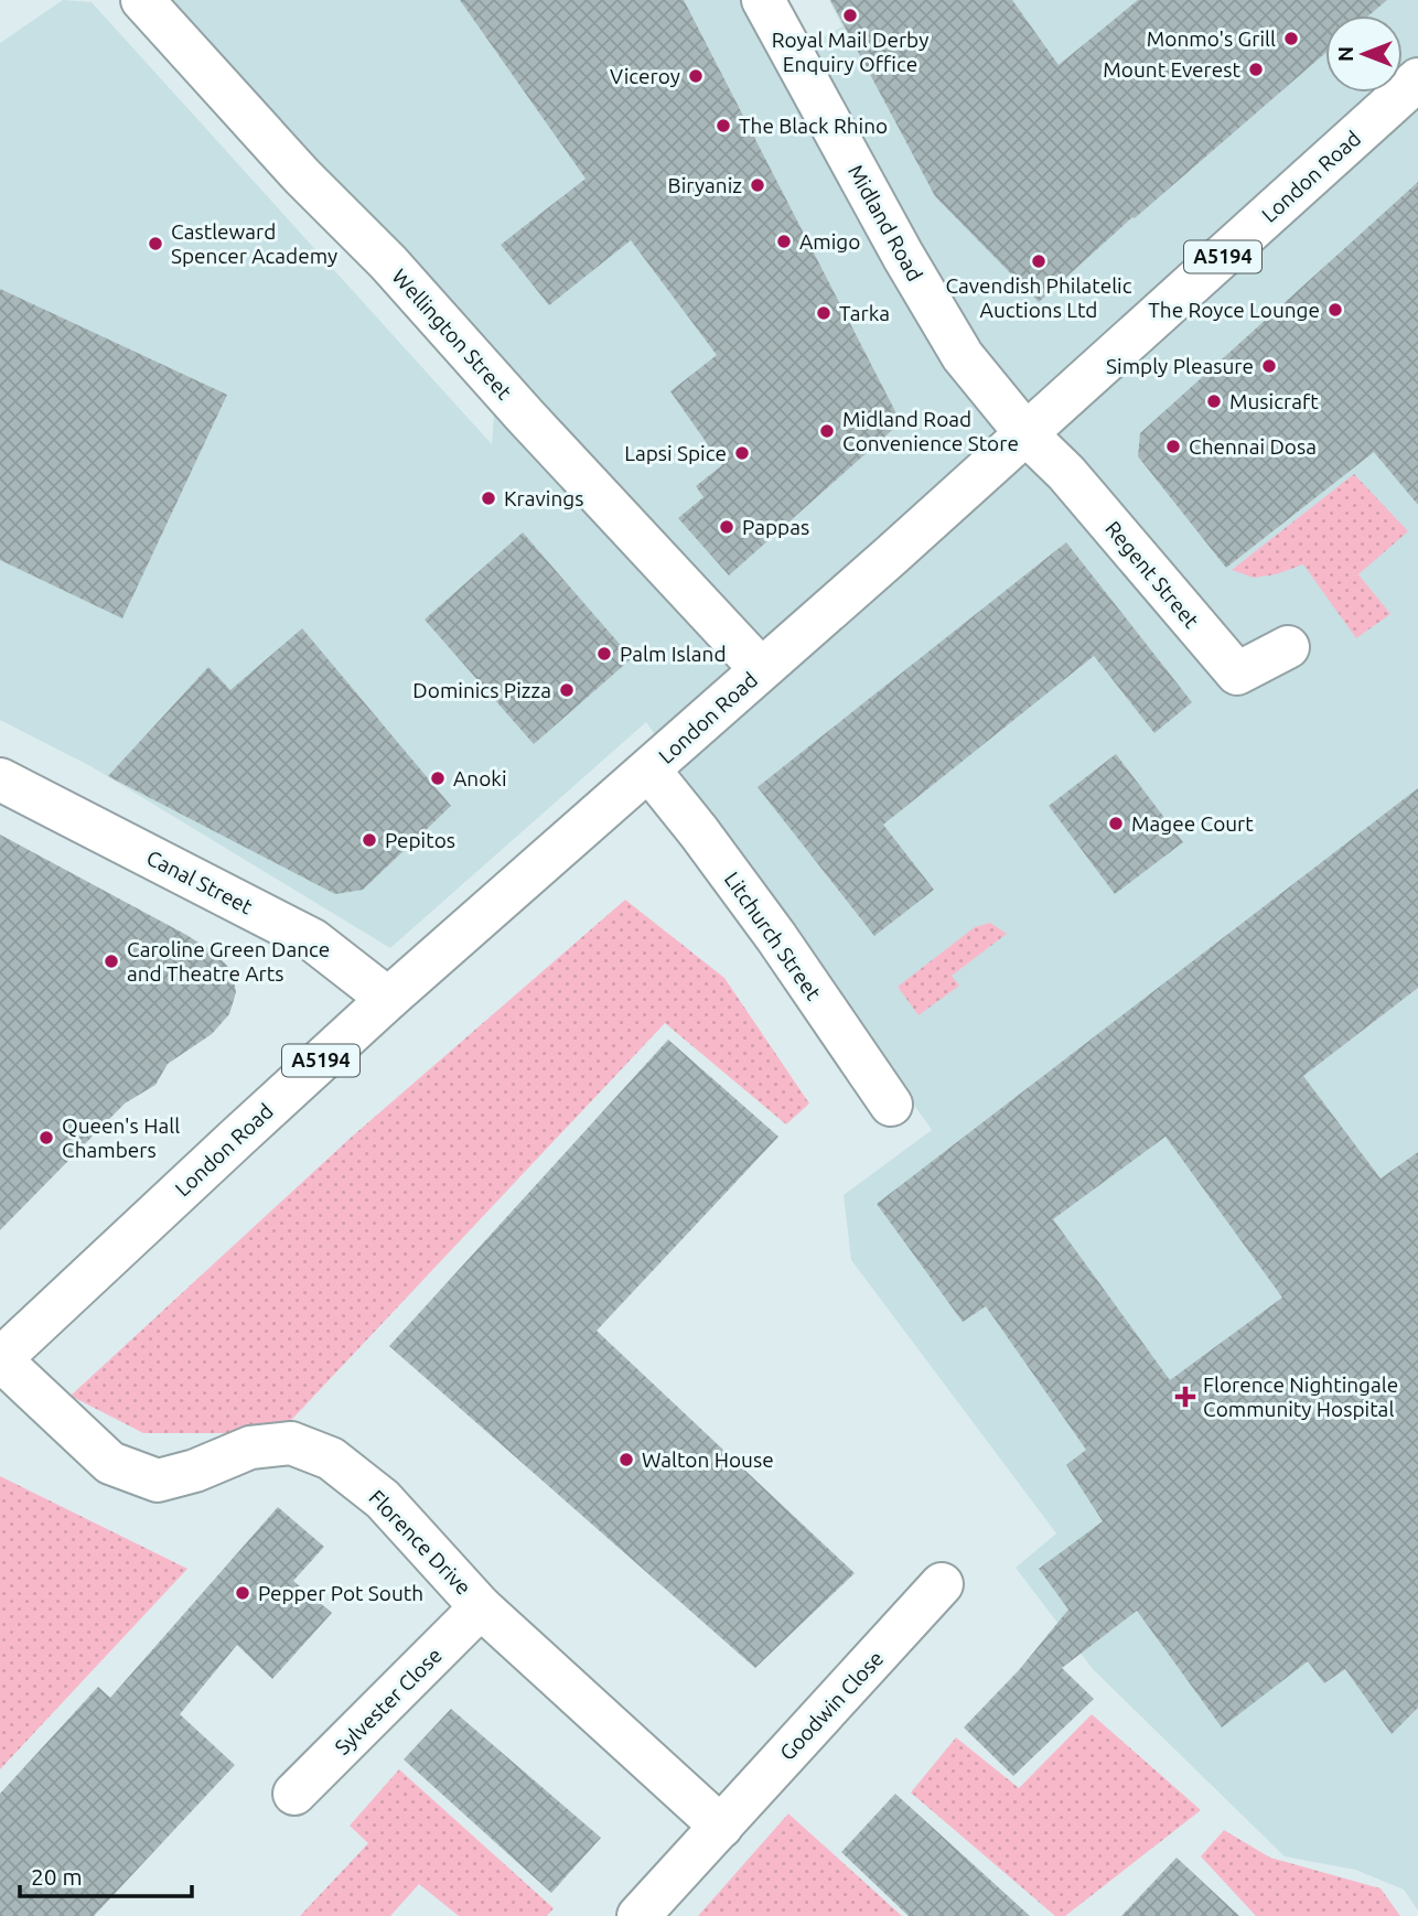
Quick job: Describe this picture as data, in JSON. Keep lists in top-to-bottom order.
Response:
{
  "streets": {
    "street": [
      "London Road",
      "Midland Road",
      "A5194",
      "Wellington Street",
      "Regent Street",
      "Canal Street",
      "Litchurch Street",
      "Florence Drive",
      "Sylvester Close",
      "Goodwin Close"
    ]
  },
  "crossings": [
    ["London Road", "Midland Road"],
    ["London Road", "Wellington Street"],
    ["London Road", "Regent Street"],
    ["London Road", "Canal Street"],
    ["London Road", "Litchurch Street"],
    ["London Road", "Florence Drive"],
    ["Midland Road", "Regent Street"],
    ["Florence Drive", "Sylvester Close"],
    ["Florence Drive", "Goodwin Close"]
  ],
  "places": {
    "other": [
      "Royal Mail Derby Enquiry Office",
      "Monmo's Grill",
      "Mount Everest",
      "Viceroy",
      "The Black Rhino",
      "Biryaniz",
      "Amigo",
      "Castleward Spencer Academy",
      "Cavendish Philatelic Auctions Ltd",
      "The Royce Lounge",
      "Tarka",
      "Simply Pleasure",
      "Musicraft",
      "Midland Road Convenience Store",
      "Chennai Dosa",
      "Lapsi Spice",
      "Kravings",
      "Pappas",
      "Palm Island",
      "Dominics Pizza",
      "Anoki",
      "Magee Court",
      "Pepitos",
      "Caroline Green Dance and Theatre Arts",
      "Queen's Hall Chambers",
      "Walton House",
      "Pepper Pot South"
    ],
    "health": ["Florence Nightingale Community Hospital"]
  },
  "scale_bar": "20 m",
  "north": "left"
}
